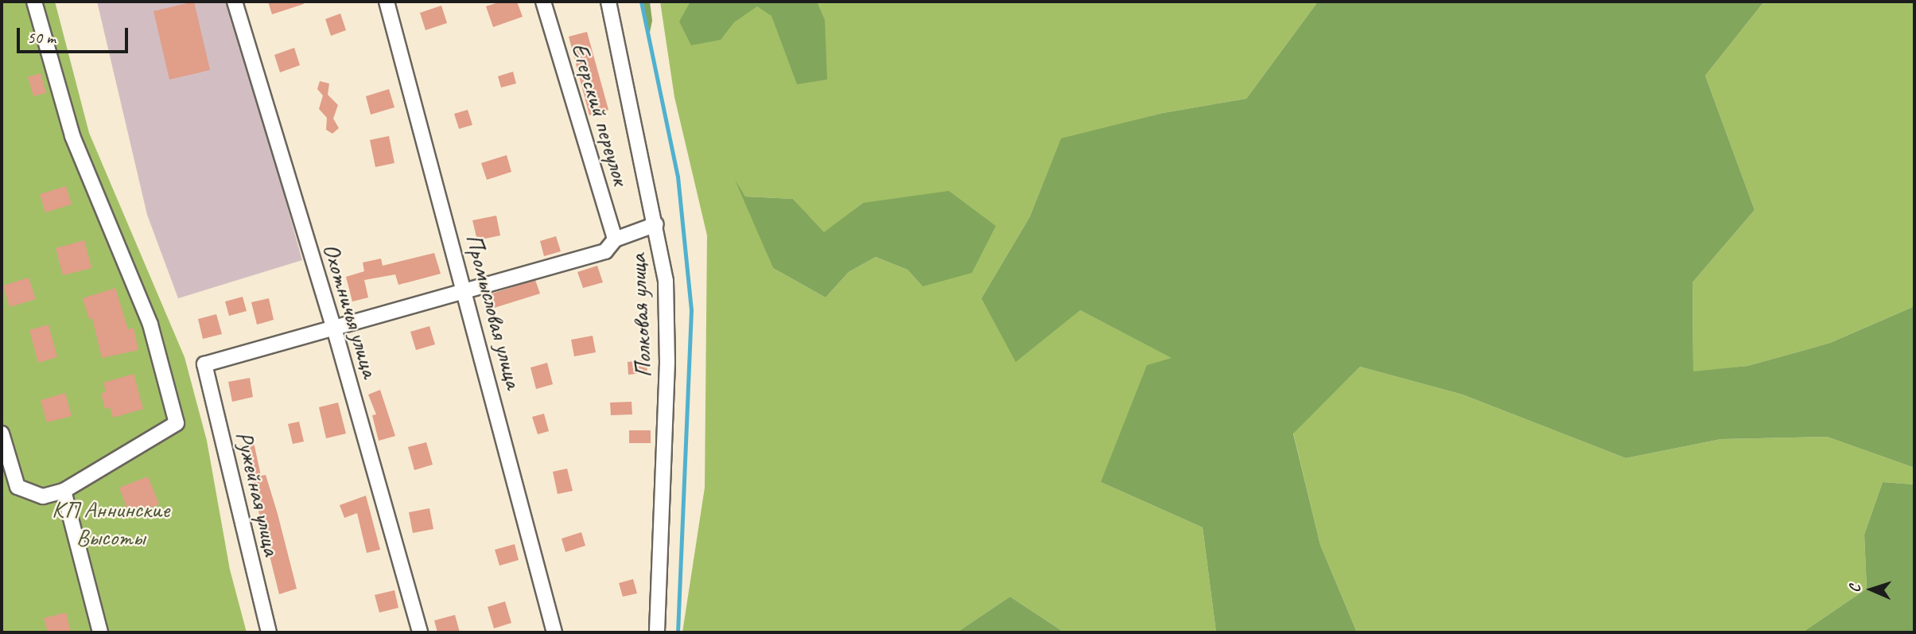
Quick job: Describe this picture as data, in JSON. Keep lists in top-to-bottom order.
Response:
{
  "streets": {
    "street": [
      "Егерский переулок",
      "Охотничья улица",
      "Промысловая улица",
      "Полковая улица",
      "Ружейная улица"
    ]
  },
  "crossings": [
    ["Охотничья улица", "Ружейная улица"]
  ],
  "parks": ["КП Аннинские Высоты"],
  "scale_bar": "50 m",
  "north": "left"
}
